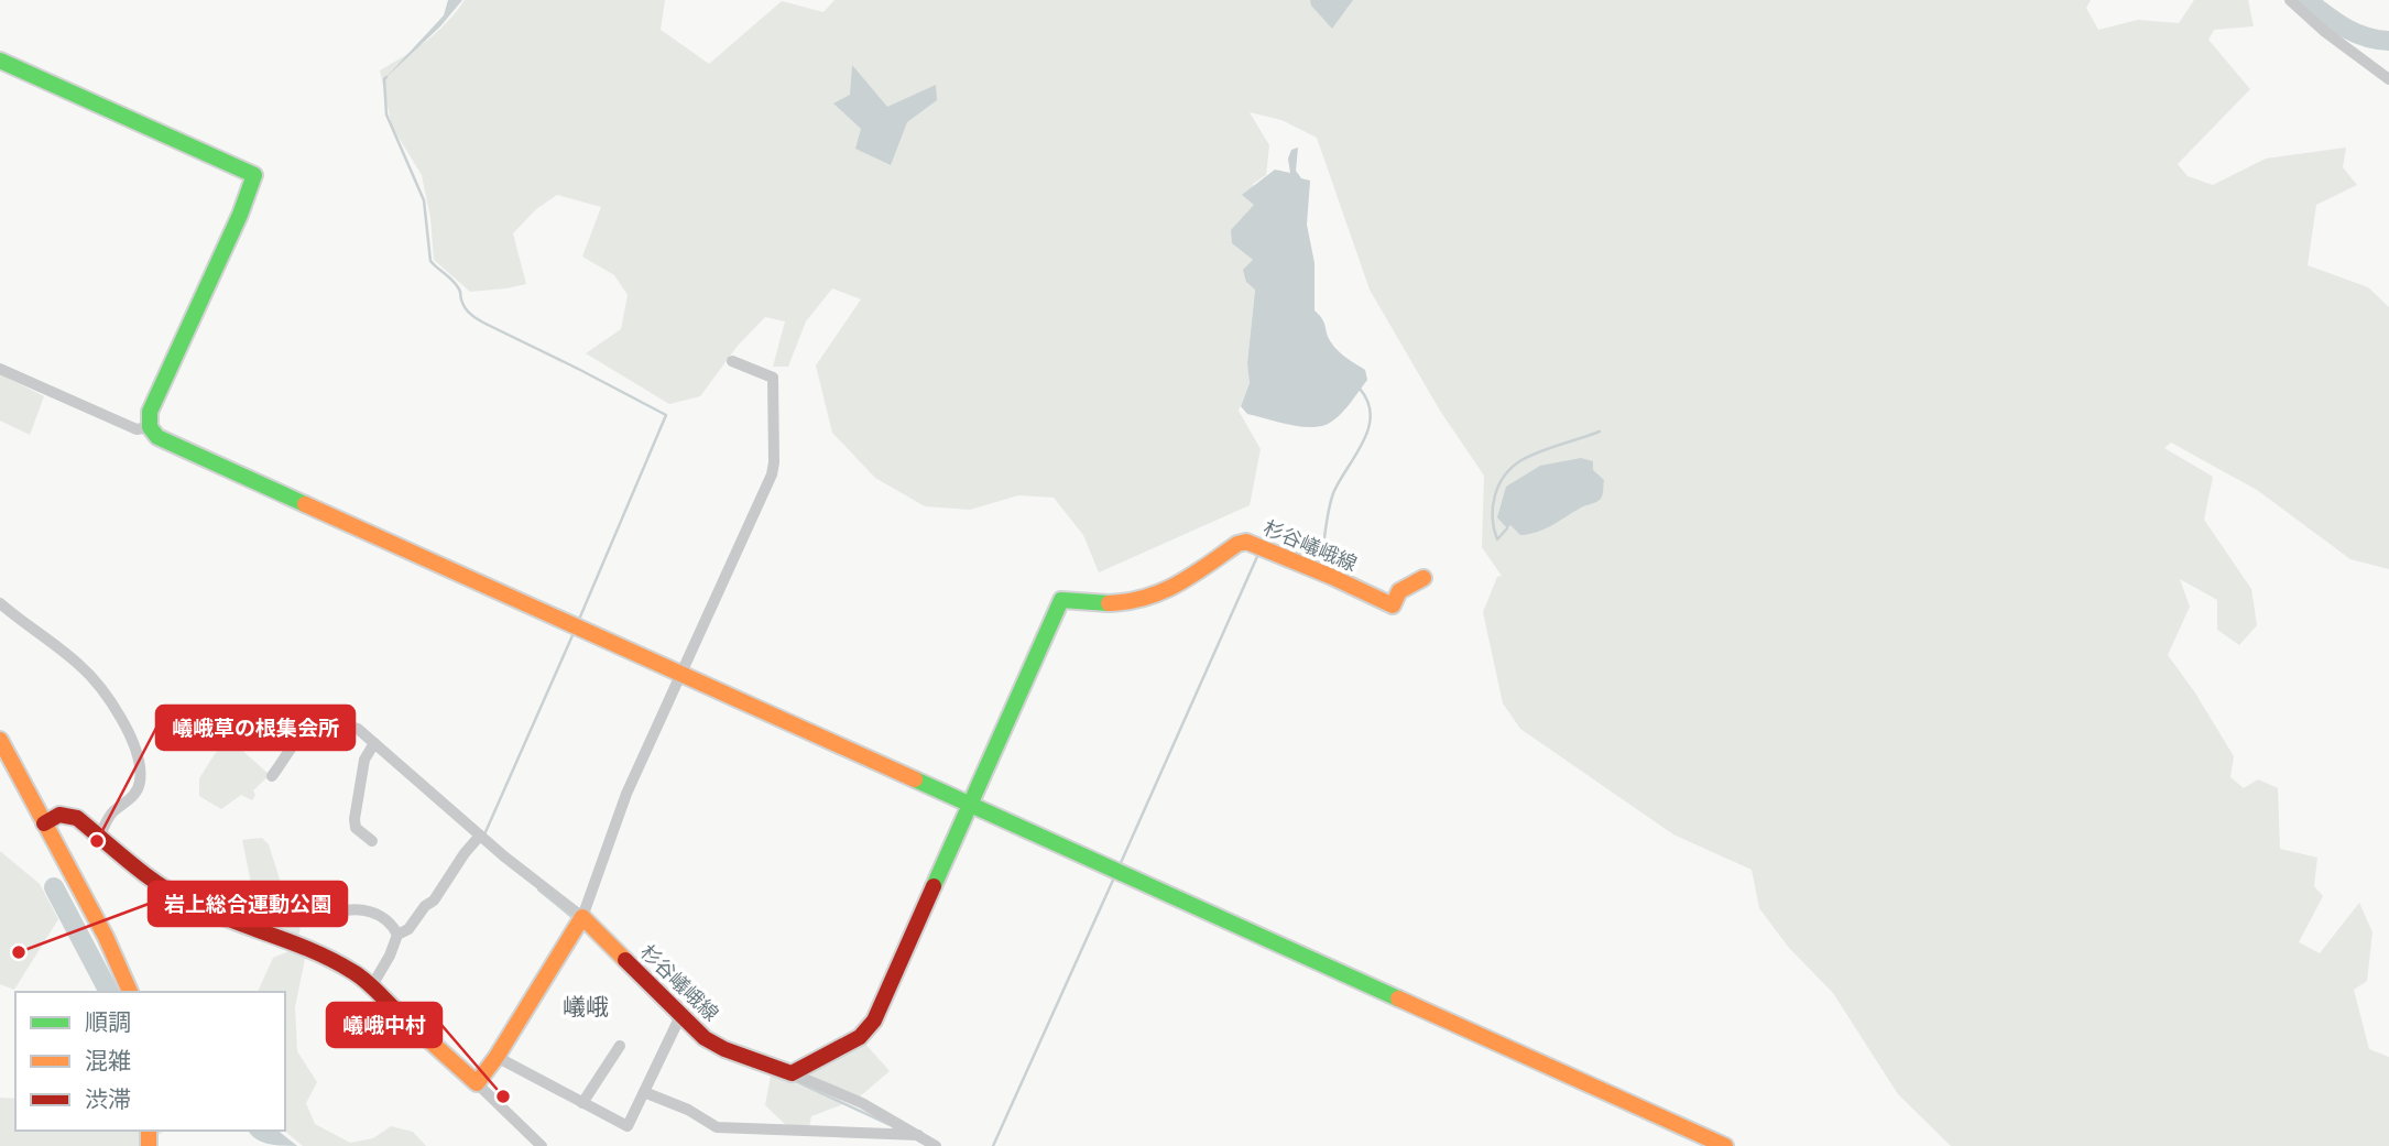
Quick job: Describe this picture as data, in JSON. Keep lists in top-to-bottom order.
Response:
{
  "streets": {
    "street": ["杉谷嶬峨線"]
  },
  "districts": ["嶬峨"],
  "places": ["嶬峨草の根集会所", "岩上総合運動公園", "嶬峨中村"],
  "legend": ["順調", "混雑", "渋滞"]
}
